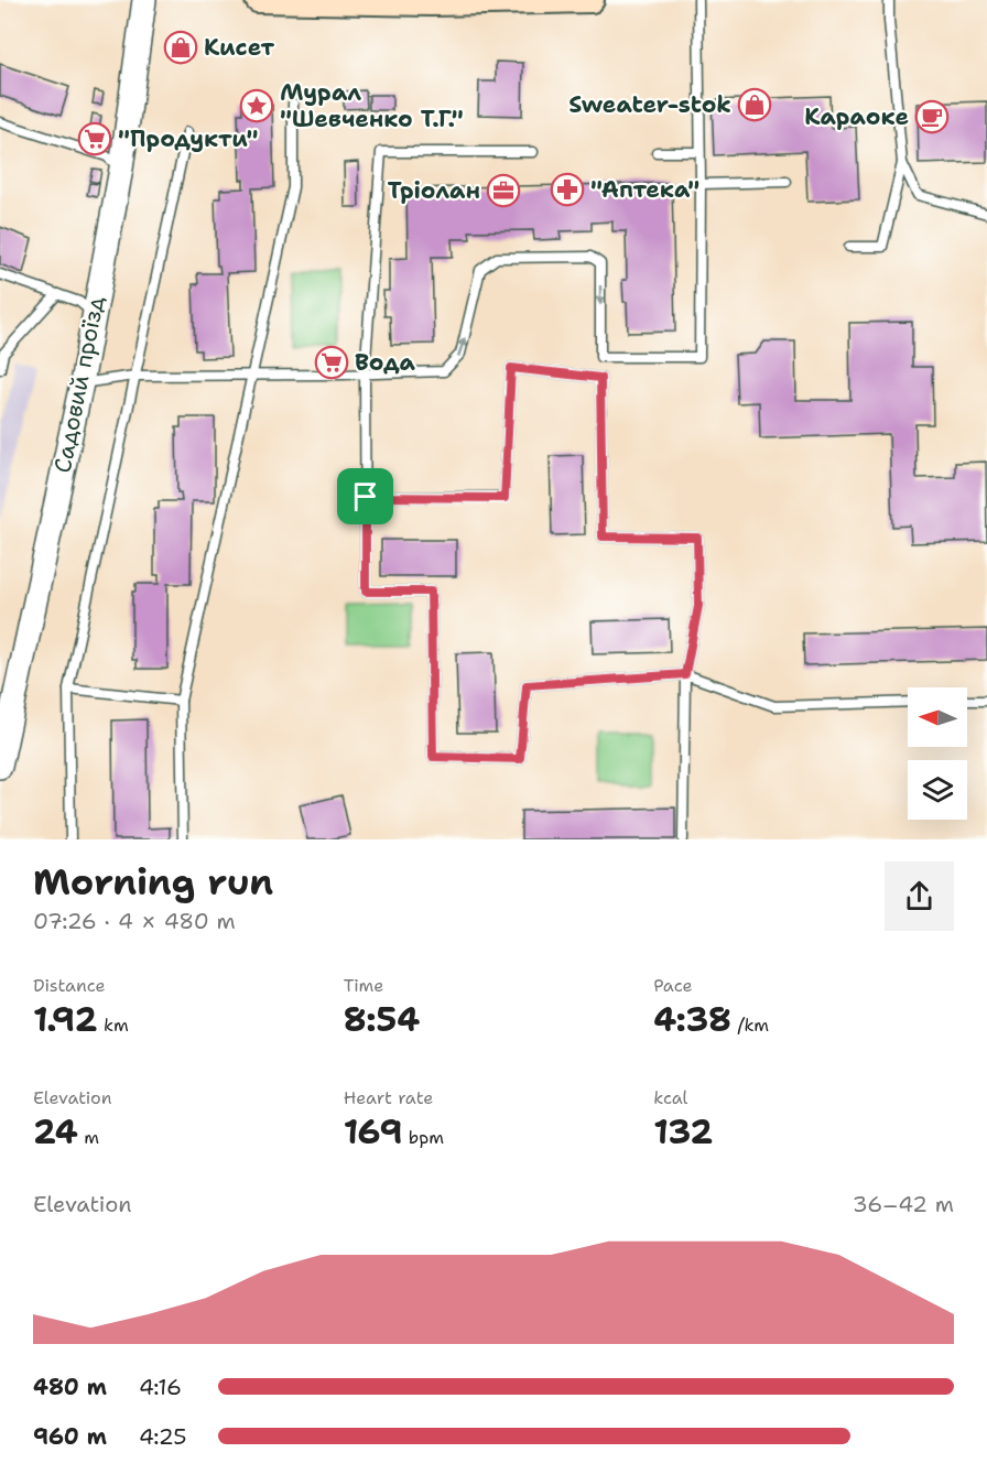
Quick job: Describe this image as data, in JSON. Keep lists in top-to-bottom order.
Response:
{
  "streets": {
    "street": ["Садовий проїзд"]
  },
  "places": {
    "shop": ["Кисет", "Sweater-stok"],
    "place": ["Мурал \"Шевченко Т.Г.\""],
    "cafe": ["Караоке"],
    "supermarket": ["\"Продукти\"", "Вода"],
    "pharmacy": ["\"Аптека\""],
    "office": ["Тріолан"]
  },
  "north": "left",
  "page": {
    "heading": ["Morning run", "07:26 · 4 × 480 m"],
    "stats": [
      ["Distance", "1.92 km"],
      ["Time", "8:54"],
      ["Pace", "4:38 /km"],
      ["Elevation", "24 m"],
      ["Heart rate", "169 bpm"],
      ["kcal", "132"]
    ],
    "chart": ["Elevation", "36–42 m"],
    "list": [
      {
        "name": "480 m",
        "note": "4:16"
      },
      {
        "name": "960 m",
        "note": "4:25"
      }
    ]
  }
}
